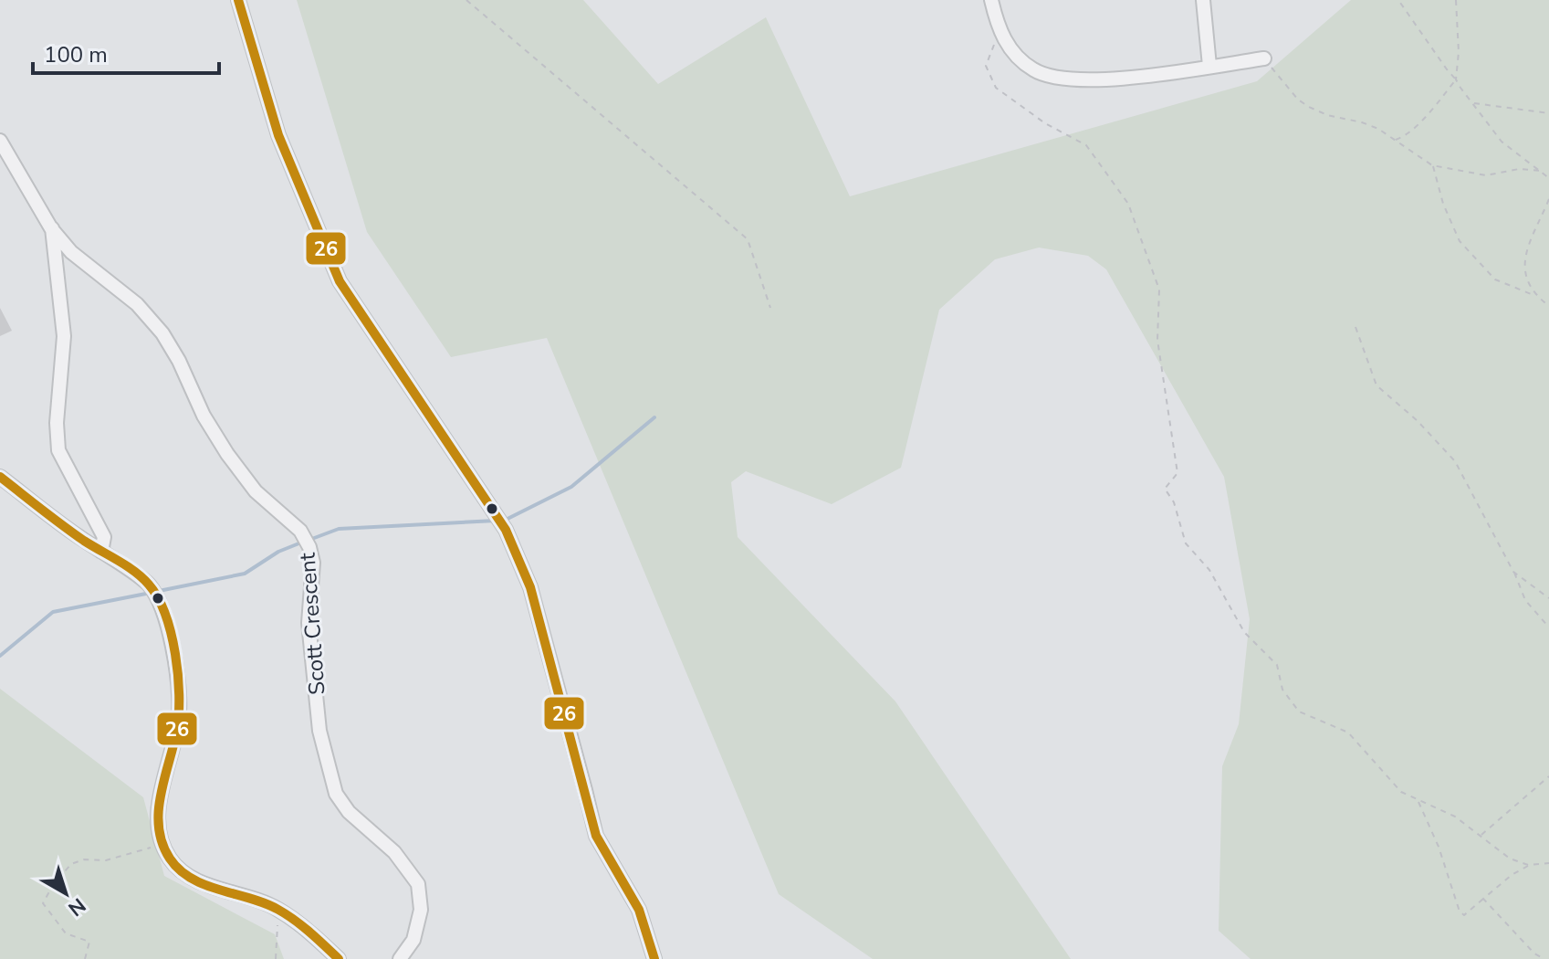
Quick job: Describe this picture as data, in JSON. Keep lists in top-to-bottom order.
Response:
{
  "streets": {
    "street": ["Scott Crescent"]
  },
  "lines": ["transit line 26"],
  "scale_bar": "100 m",
  "north": "bottom right"
}
